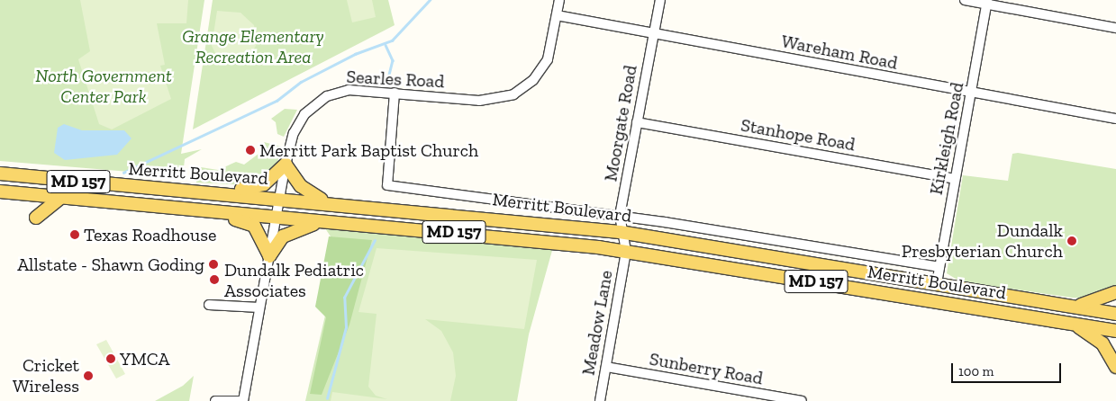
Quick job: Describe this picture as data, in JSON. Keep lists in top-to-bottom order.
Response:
{
  "streets": {
    "main road": ["Merritt Boulevard", "MD 157"],
    "street": [
      "Wareham Road",
      "Searles Road",
      "Moorgate Road",
      "Stanhope Road",
      "Kirkleigh Road",
      "Meadow Lane",
      "Sunberry Road"
    ]
  },
  "crossings": [
    ["Wareham Road", "Searles Road"],
    ["Wareham Road", "Moorgate Road"],
    ["Wareham Road", "Kirkleigh Road"],
    ["Searles Road", "Merritt Boulevard"],
    ["Moorgate Road", "Stanhope Road"],
    ["Moorgate Road", "Merritt Boulevard"],
    ["Moorgate Road", "Meadow Lane"],
    ["Stanhope Road", "Kirkleigh Road"],
    ["Kirkleigh Road", "Merritt Boulevard"],
    ["Merritt Boulevard", "MD 157"],
    ["Merritt Boulevard", "Meadow Lane"],
    ["Meadow Lane", "Sunberry Road"]
  ],
  "parks": ["Grange Elementary Recreation Area", "North Government Center Park"],
  "places": [
    "Merritt Park Baptist Church",
    "Texas Roadhouse",
    "Dundalk Presbyterian Church",
    "Allstate - Shawn Goding",
    "Dundalk Pediatric Associates",
    "YMCA",
    "Cricket Wireless"
  ],
  "scale_bar": "100 m"
}
